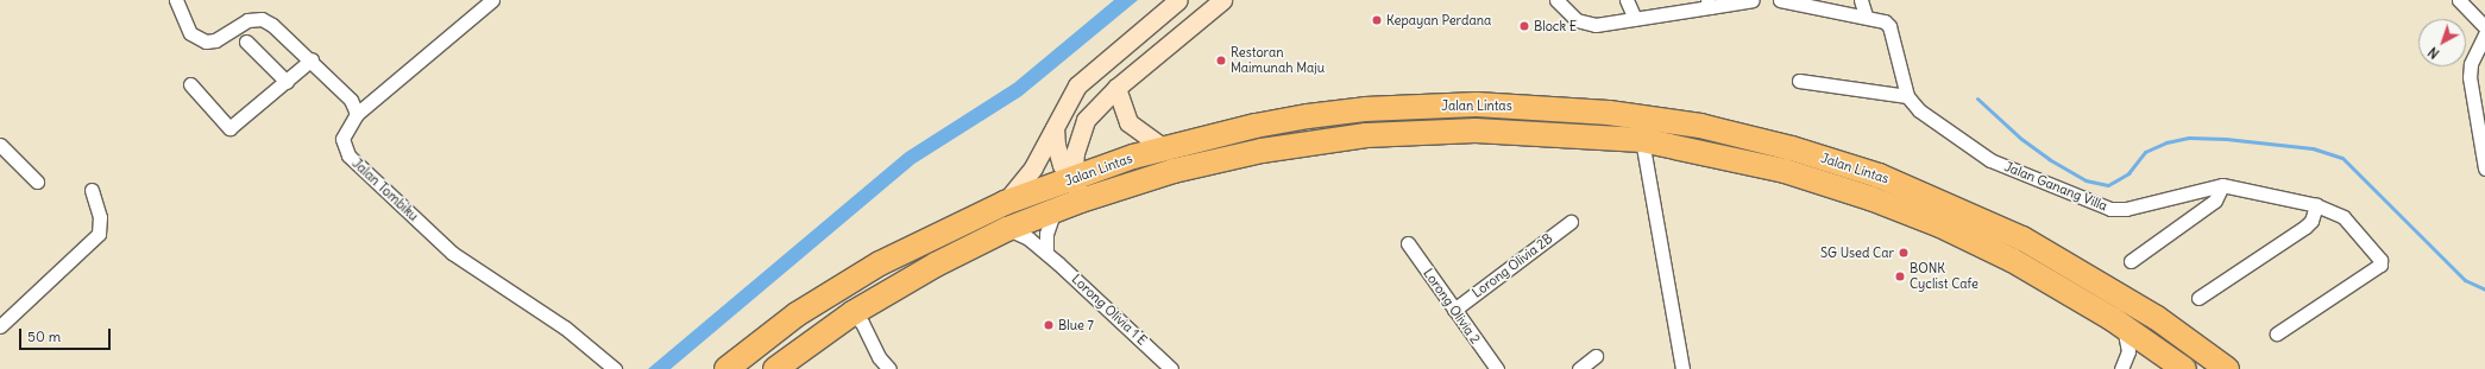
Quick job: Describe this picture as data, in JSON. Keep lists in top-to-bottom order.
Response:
{
  "streets": {
    "highway": ["Jalan Lintas"],
    "street": [
      "Jalan Ganang Villa",
      "Jalan Tombiku",
      "Lorong Olivia 2B",
      "Lorong Olivia 2",
      "Lorong Olivia 1 E"
    ]
  },
  "crossings": [
    ["Jalan Lintas", "Lorong Olivia 1 E"],
    ["Lorong Olivia 2B", "Lorong Olivia 2"]
  ],
  "places": [
    "Kepayan Perdana",
    "Block E",
    "Restoran Maimunah Maju",
    "SG Used Car",
    "BONK Cyclist Cafe",
    "Blue 7"
  ],
  "scale_bar": "50 m",
  "north": "bottom left"
}
